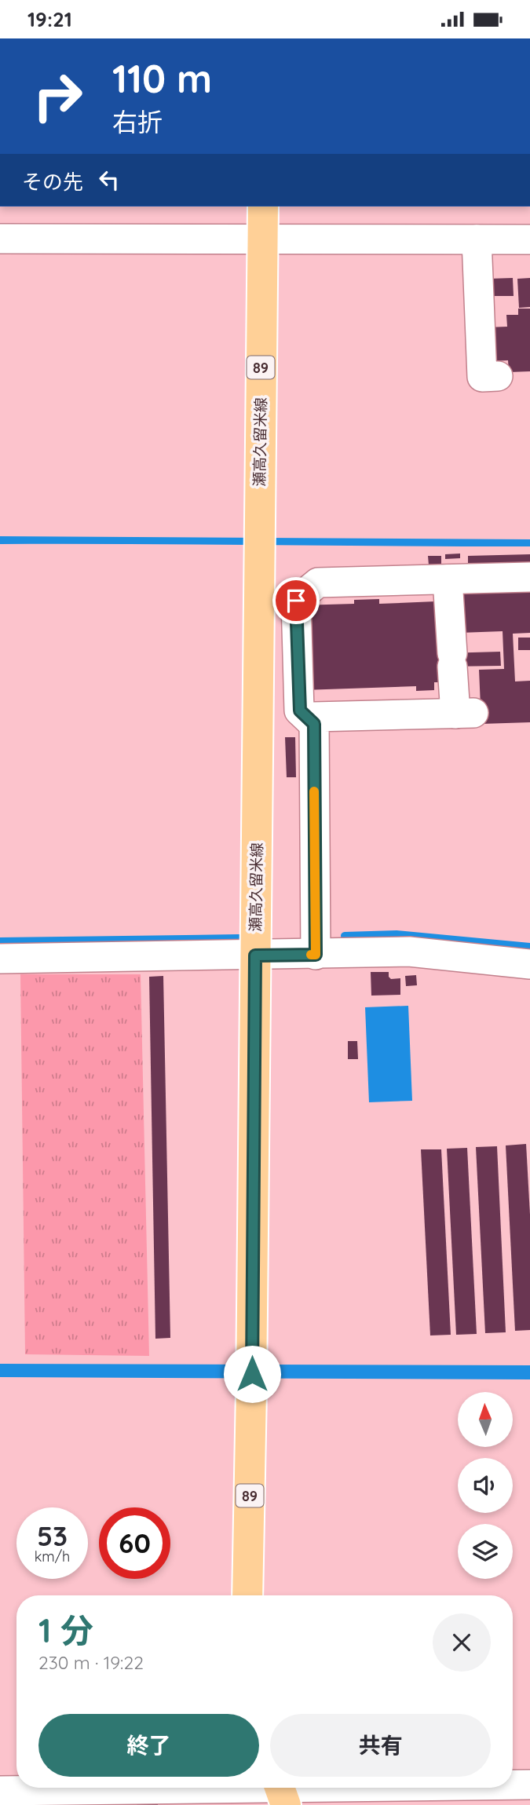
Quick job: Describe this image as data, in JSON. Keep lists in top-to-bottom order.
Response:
{
  "streets": {
    "main road": ["89", "瀬高久留米線"]
  },
  "north": "top",
  "page": {
    "status": "19:21",
    "turn": ["110 m", "右折"],
    "then": "その先",
    "speed": "53 km/h",
    "limit": "60",
    "heading": ["1 分", "230 m · 19:22"],
    "buttons": ["終了", "共有"]
  }
}
